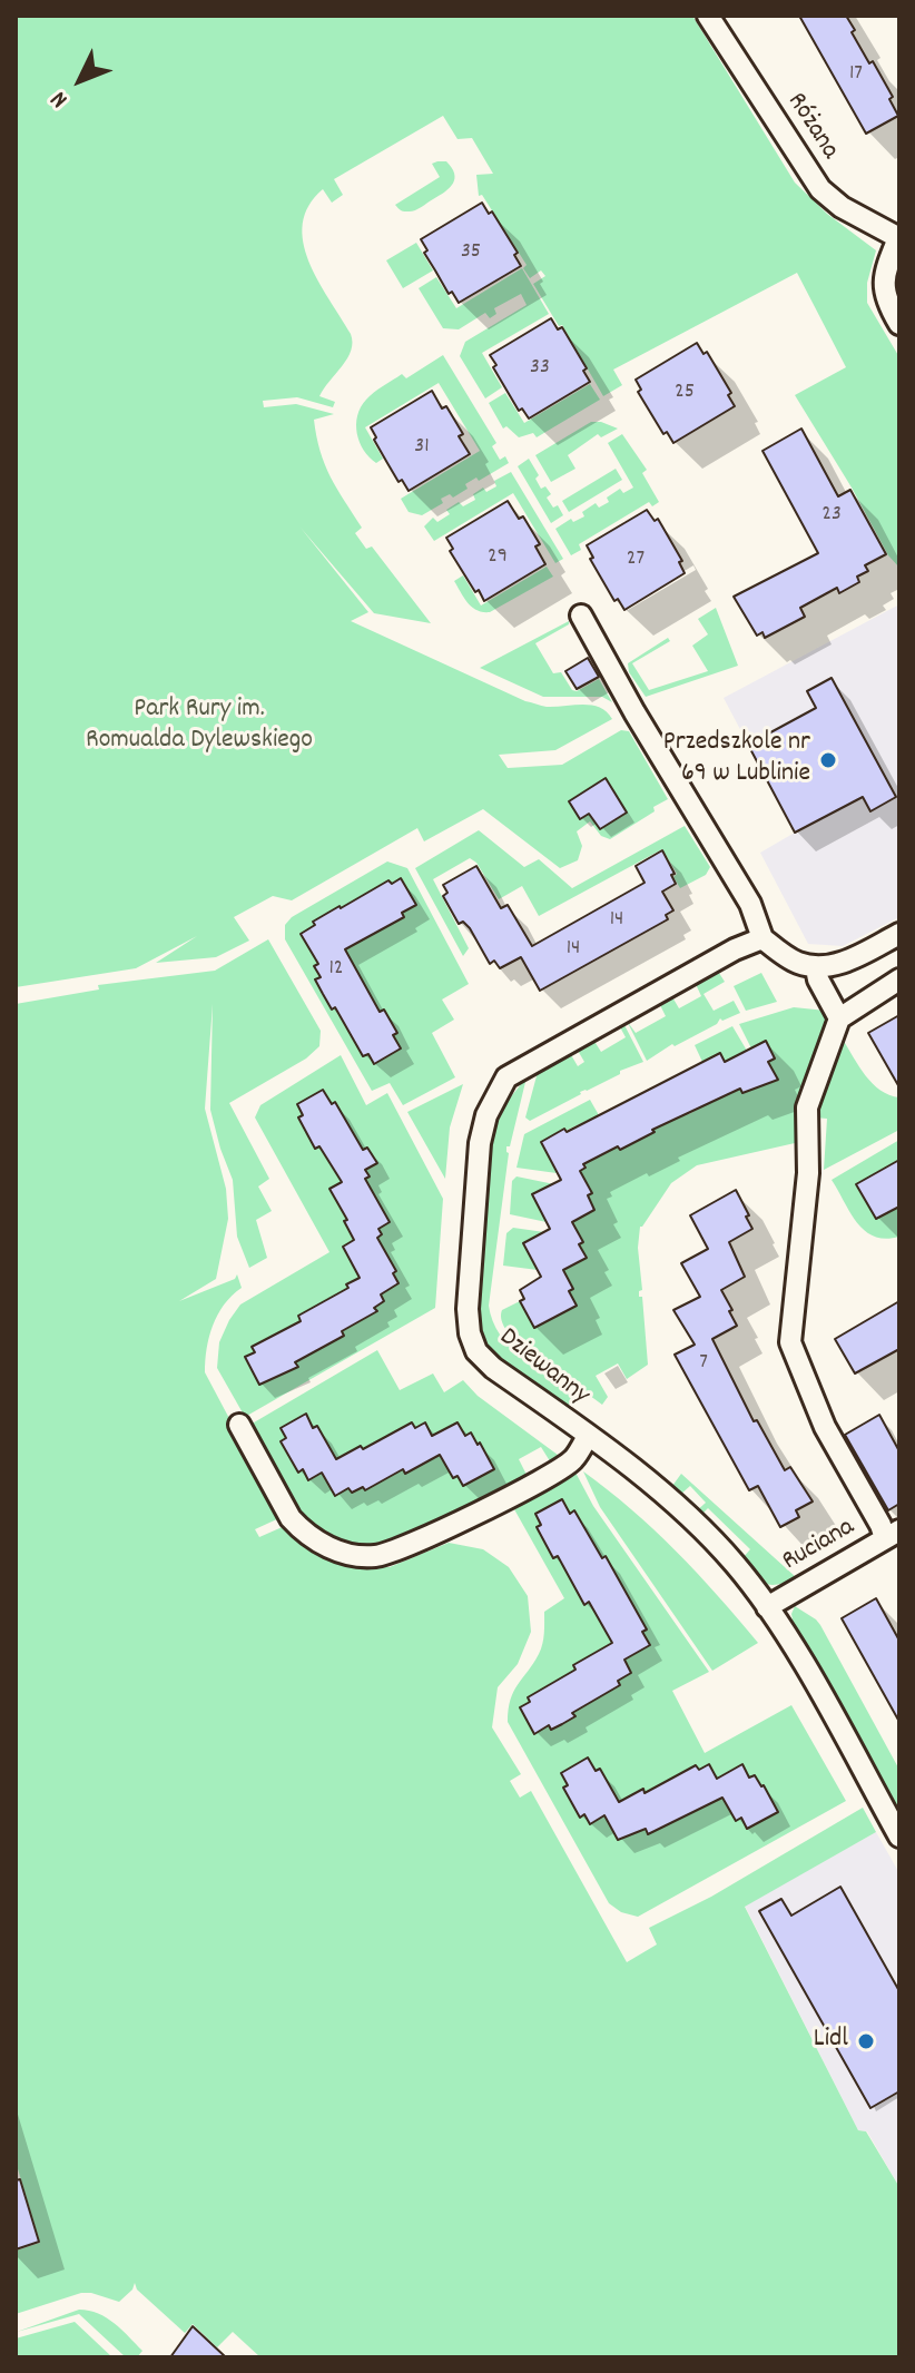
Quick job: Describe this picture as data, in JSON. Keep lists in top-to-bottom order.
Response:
{
  "streets": {
    "street": ["Różana", "Dziewanny", "Ruciana"]
  },
  "crossings": [
    ["Dziewanny", "Ruciana"]
  ],
  "parks": ["Park Rury im. Romualda Dylewskiego"],
  "places": ["Przedszkole nr 69 w Lublinie", "Lidl"],
  "house_numbers": [
    "17",
    "35",
    "33",
    "25",
    "31",
    "23",
    "29",
    "27",
    "14",
    "14",
    "12",
    "7"
  ],
  "north": "bottom left"
}
